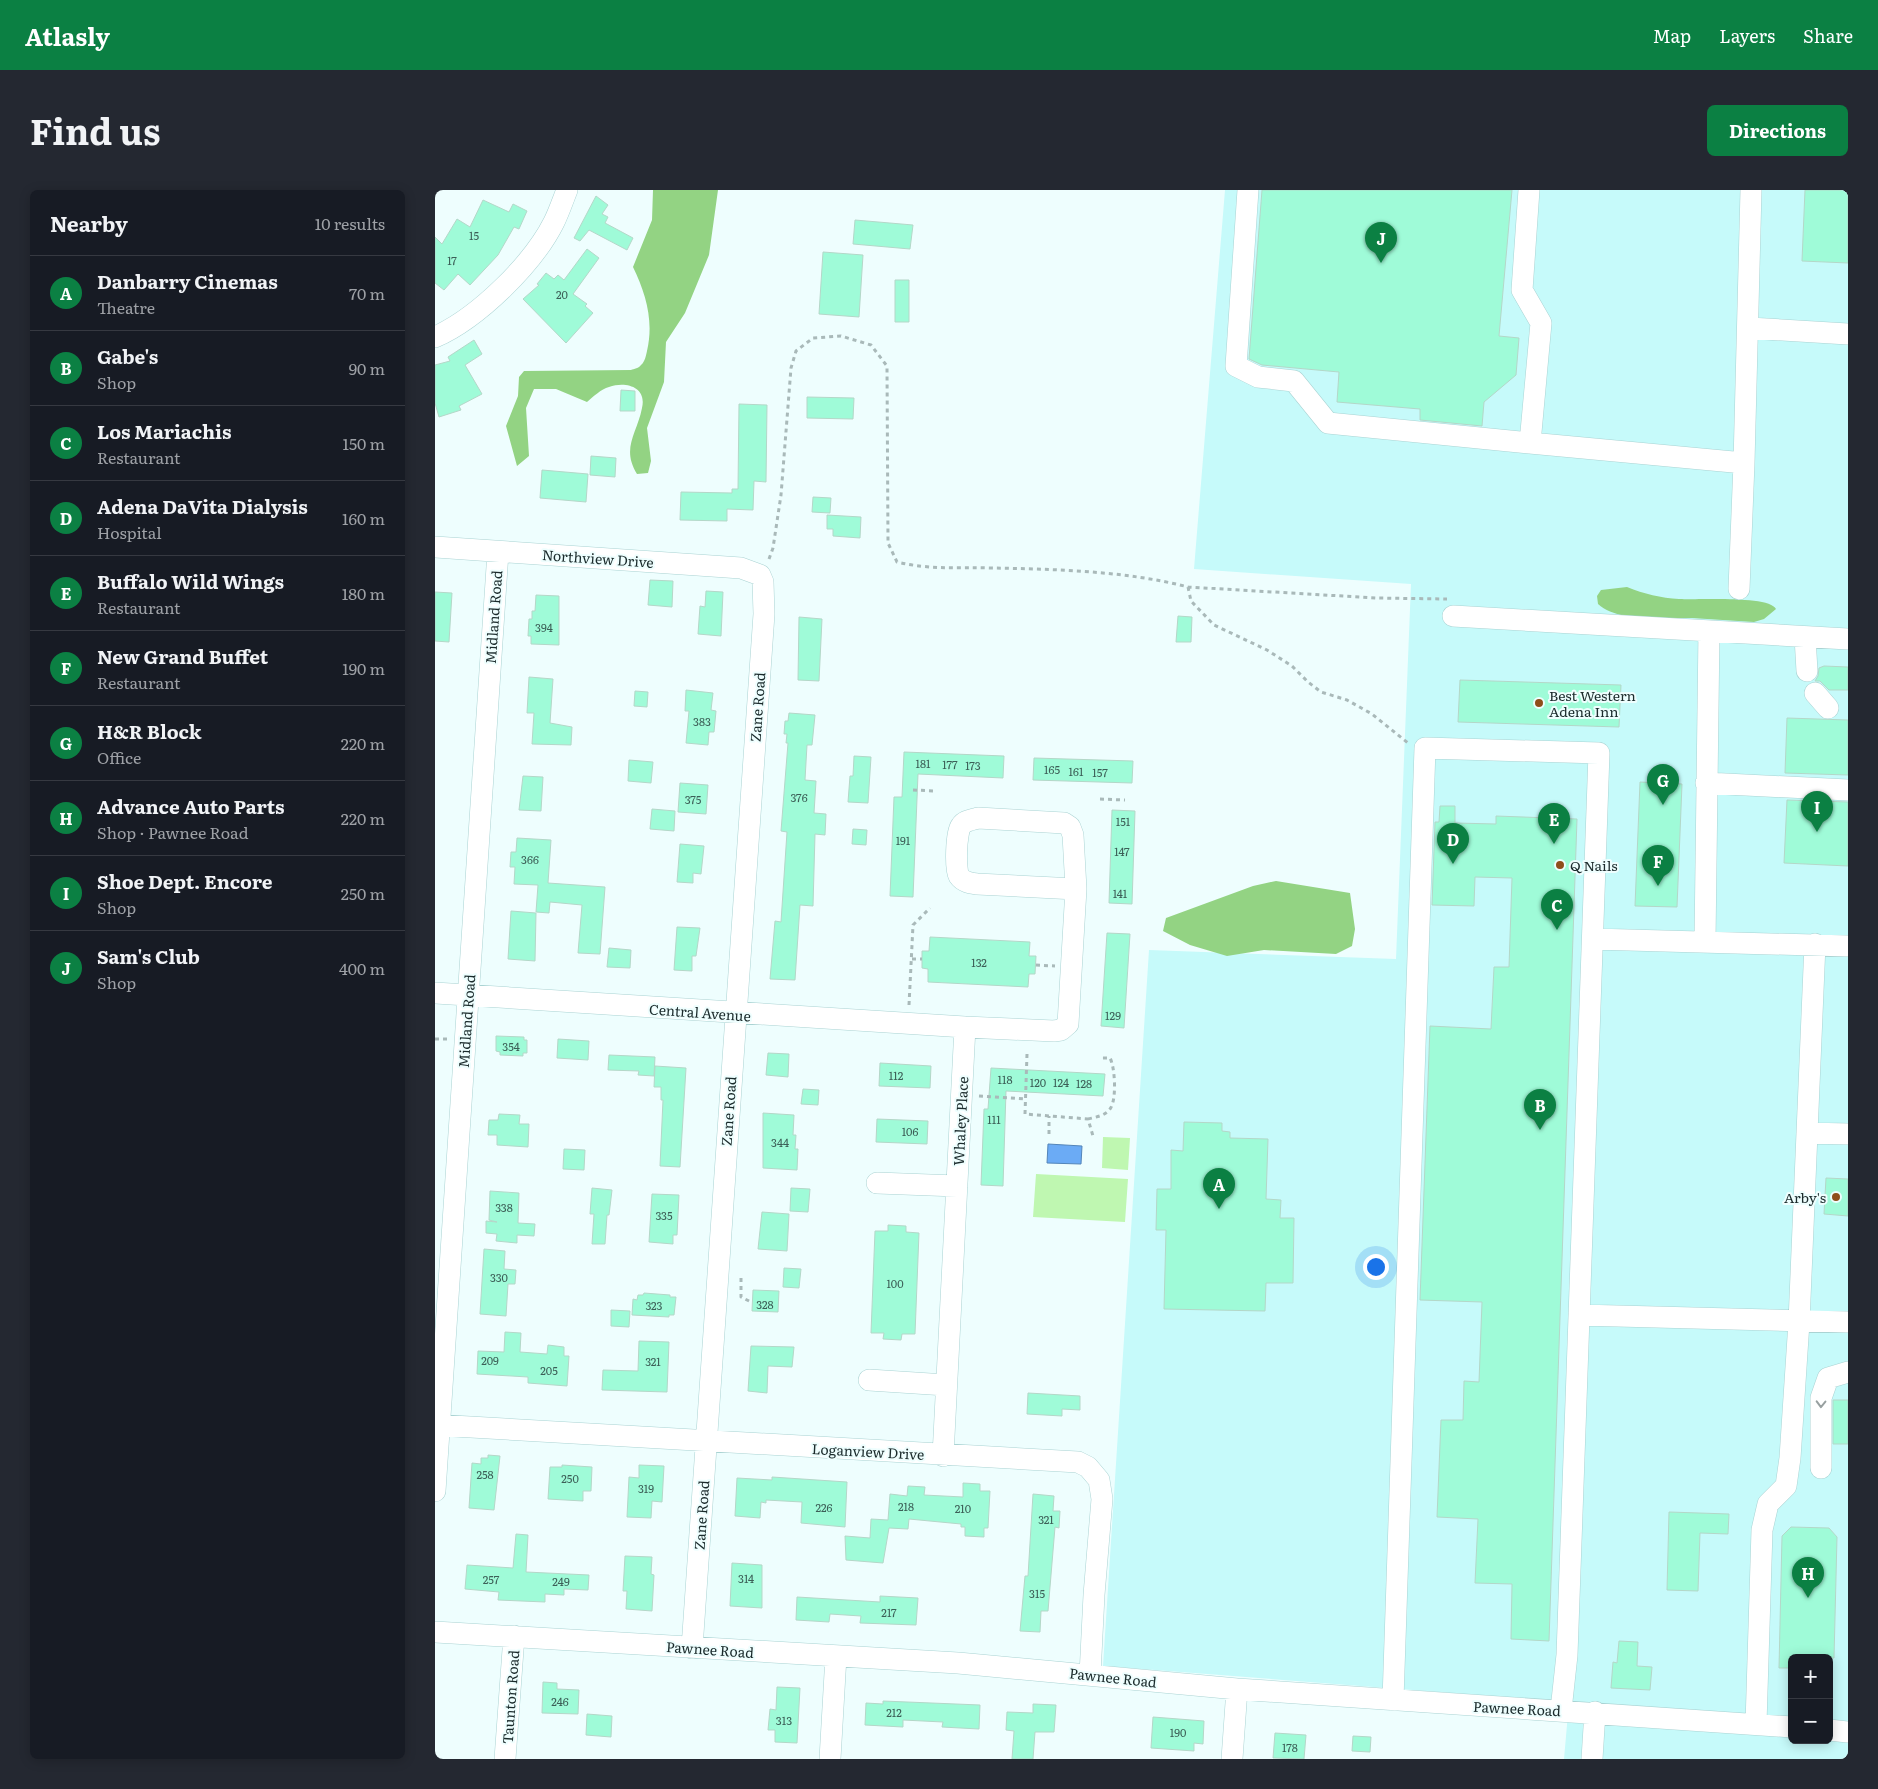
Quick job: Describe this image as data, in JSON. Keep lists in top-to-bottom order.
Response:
{
  "streets": {
    "street": [
      "Northview Drive",
      "Midland Road",
      "Zane Road",
      "Central Avenue",
      "Whaley Place",
      "Loganview Drive",
      "Pawnee Road",
      "Taunton Road"
    ]
  },
  "crossings": [
    ["Northview Drive", "Midland Road"],
    ["Northview Drive", "Zane Road"],
    ["Midland Road", "Central Avenue"],
    ["Midland Road", "Loganview Drive"],
    ["Zane Road", "Central Avenue"],
    ["Zane Road", "Loganview Drive"],
    ["Zane Road", "Pawnee Road"],
    ["Central Avenue", "Whaley Place"],
    ["Whaley Place", "Loganview Drive"],
    ["Loganview Drive", "Pawnee Road"],
    ["Pawnee Road", "Taunton Road"]
  ],
  "places": ["Best Western Adena Inn", "Q Nails", "Arby's"],
  "house_numbers": [
    "15",
    "17",
    "20",
    "394",
    "383",
    "181",
    "177",
    "173",
    "165",
    "161",
    "157",
    "376",
    "375",
    "151",
    "191",
    "147",
    "366",
    "141",
    "132",
    "129",
    "354",
    "112",
    "118",
    "120",
    "124",
    "128",
    "111",
    "106",
    "344",
    "338",
    "335",
    "330",
    "100",
    "328",
    "323",
    "209",
    "321",
    "205",
    "258",
    "250",
    "319",
    "218",
    "226",
    "210",
    "321",
    "314",
    "257",
    "249",
    "315",
    "217",
    "246",
    "212",
    "313",
    "190",
    "178"
  ],
  "page": {
    "header": "Atlasly",
    "nav": ["Map", "Layers", "Share"],
    "title": "Find us",
    "buttons": "Directions",
    "heading": ["Nearby", "10 results"],
    "pins": [
      "J",
      "G",
      "I",
      "E",
      "D",
      "F",
      "C",
      "B",
      "A",
      "H"
    ],
    "list": [
      {
        "mark": "A",
        "name": "Danbarry Cinemas",
        "note": "Theatre",
        "value": "70 m"
      },
      {
        "mark": "B",
        "name": "Gabe's",
        "note": "Shop",
        "value": "90 m"
      },
      {
        "mark": "C",
        "name": "Los Mariachis",
        "note": "Restaurant",
        "value": "150 m"
      },
      {
        "mark": "D",
        "name": "Adena DaVita Dialysis",
        "note": "Hospital",
        "value": "160 m"
      },
      {
        "mark": "E",
        "name": "Buffalo Wild Wings",
        "note": "Restaurant",
        "value": "180 m"
      },
      {
        "mark": "F",
        "name": "New Grand Buffet",
        "note": "Restaurant",
        "value": "190 m"
      },
      {
        "mark": "G",
        "name": "H&R Block",
        "note": "Office",
        "value": "220 m"
      },
      {
        "mark": "H",
        "name": "Advance Auto Parts",
        "note": "Shop · Pawnee Road",
        "value": "220 m"
      },
      {
        "mark": "I",
        "name": "Shoe Dept. Encore",
        "note": "Shop",
        "value": "250 m"
      },
      {
        "mark": "J",
        "name": "Sam's Club",
        "note": "Shop",
        "value": "400 m"
      }
    ],
    "map_buttons": ["+", "−"]
  }
}
